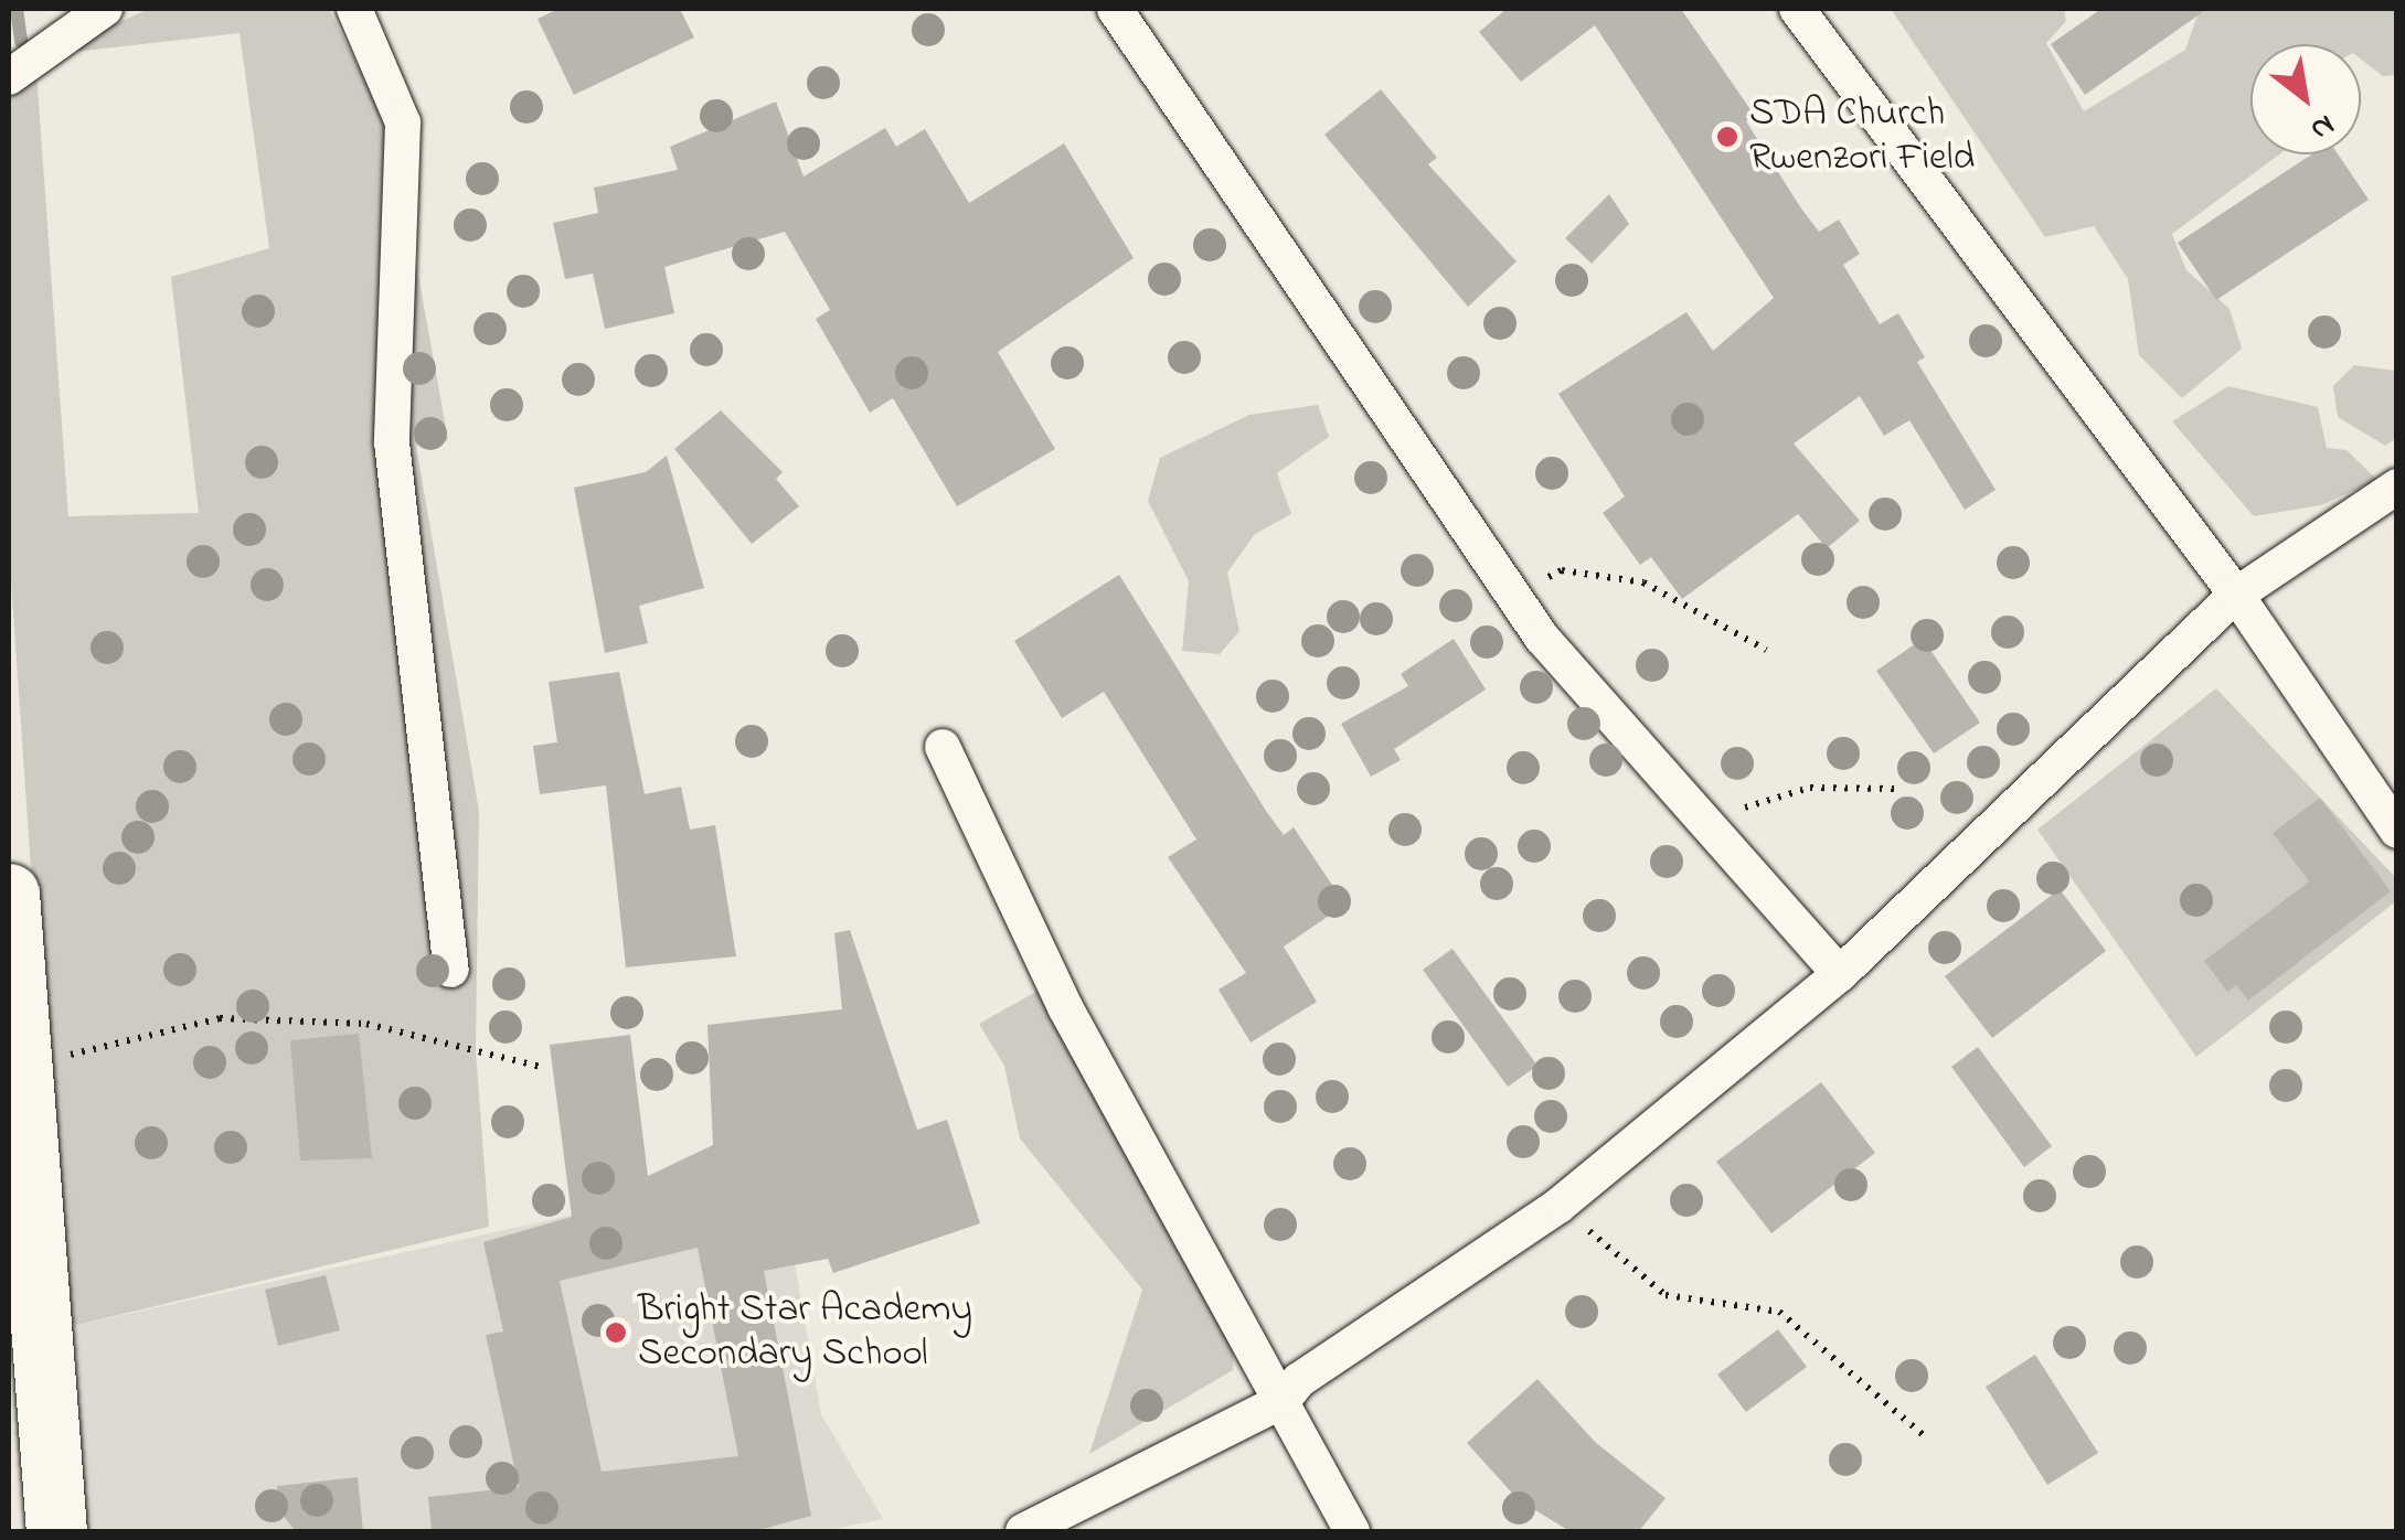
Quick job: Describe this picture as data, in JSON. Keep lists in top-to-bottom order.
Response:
{
  "places": ["SDA Church Rwenzori Field", "Bright Star Academy Secondary School"],
  "north": "bottom right"
}
